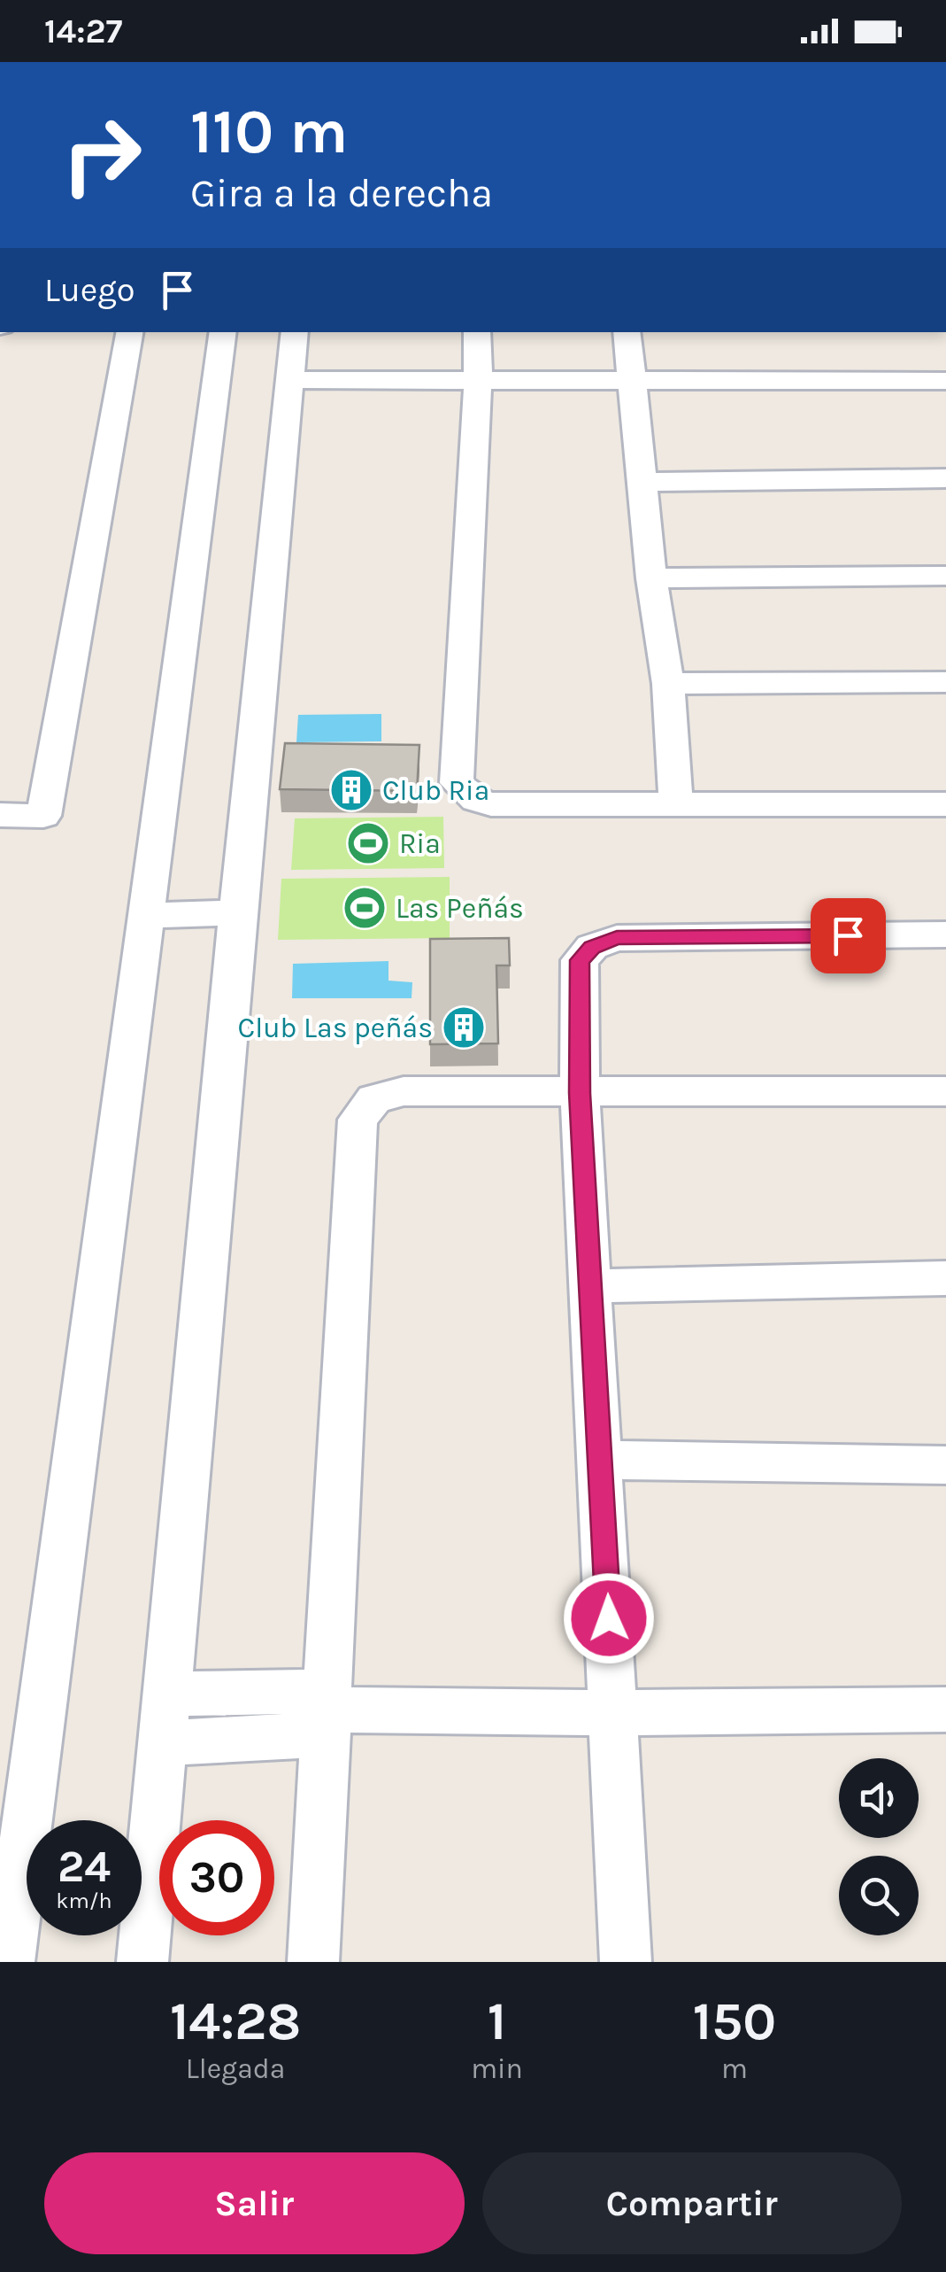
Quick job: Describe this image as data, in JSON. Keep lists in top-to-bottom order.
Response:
{
  "places": {
    "building": ["Club Ria", "Club Las peñás"],
    "sports": ["Ria", "Las Peñás"]
  },
  "page": {
    "status": "14:27",
    "turn": ["110 m", "Gira a la derecha"],
    "then": "Luego",
    "speed": "24 km/h",
    "limit": "30",
    "eta": [
      "14:28",
      "Llegada",
      "1",
      "min",
      "150",
      "m"
    ],
    "buttons": ["Salir", "Compartir"]
  }
}
